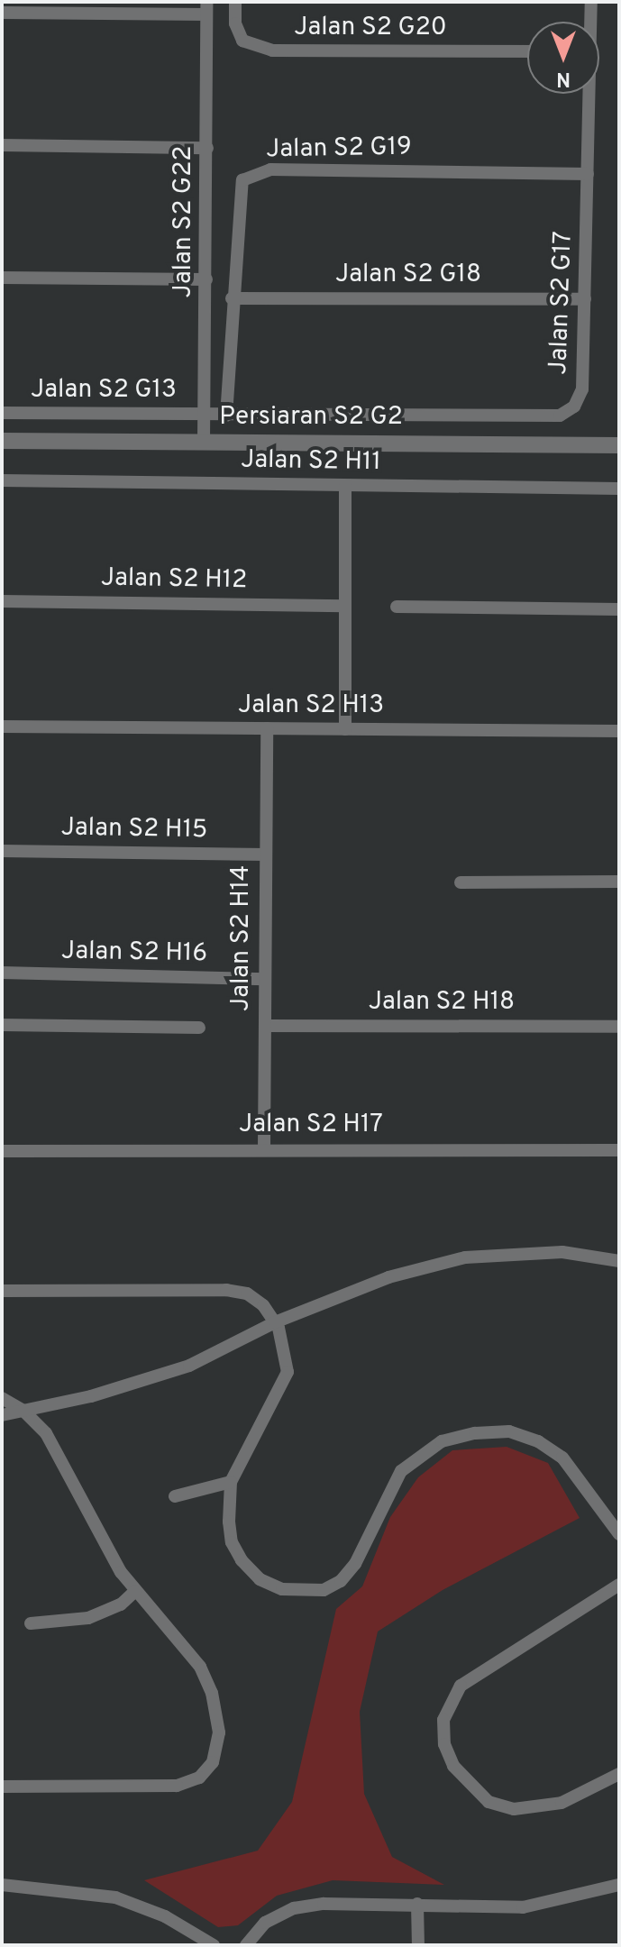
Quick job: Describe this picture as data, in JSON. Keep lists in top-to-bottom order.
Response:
{
  "streets": {
    "street": [
      "Jalan S2 G20",
      "Jalan S2 G19",
      "Jalan S2 G22",
      "Jalan S2 G18",
      "Jalan S2 G17",
      "Jalan S2 G13",
      "Persiaran S2 G2",
      "Jalan S2 H11",
      "Jalan S2 H12",
      "Jalan S2 H13",
      "Jalan S2 H15",
      "Jalan S2 H14",
      "Jalan S2 H16",
      "Jalan S2 H18",
      "Jalan S2 H17"
    ]
  },
  "crossings": [
    ["Jalan S2 G19", "Jalan S2 G18"],
    ["Jalan S2 G19", "Jalan S2 G17"],
    ["Jalan S2 G22", "Jalan S2 G17"],
    ["Jalan S2 G22", "Jalan S2 G13"],
    ["Jalan S2 G22", "Persiaran S2 G2"],
    ["Jalan S2 G18", "Jalan S2 G17"],
    ["Jalan S2 G17", "Jalan S2 G13"],
    ["Jalan S2 H13", "Jalan S2 H14"],
    ["Jalan S2 H15", "Jalan S2 H14"],
    ["Jalan S2 H14", "Jalan S2 H16"],
    ["Jalan S2 H14", "Jalan S2 H18"],
    ["Jalan S2 H14", "Jalan S2 H17"]
  ],
  "north": "bottom"
}
